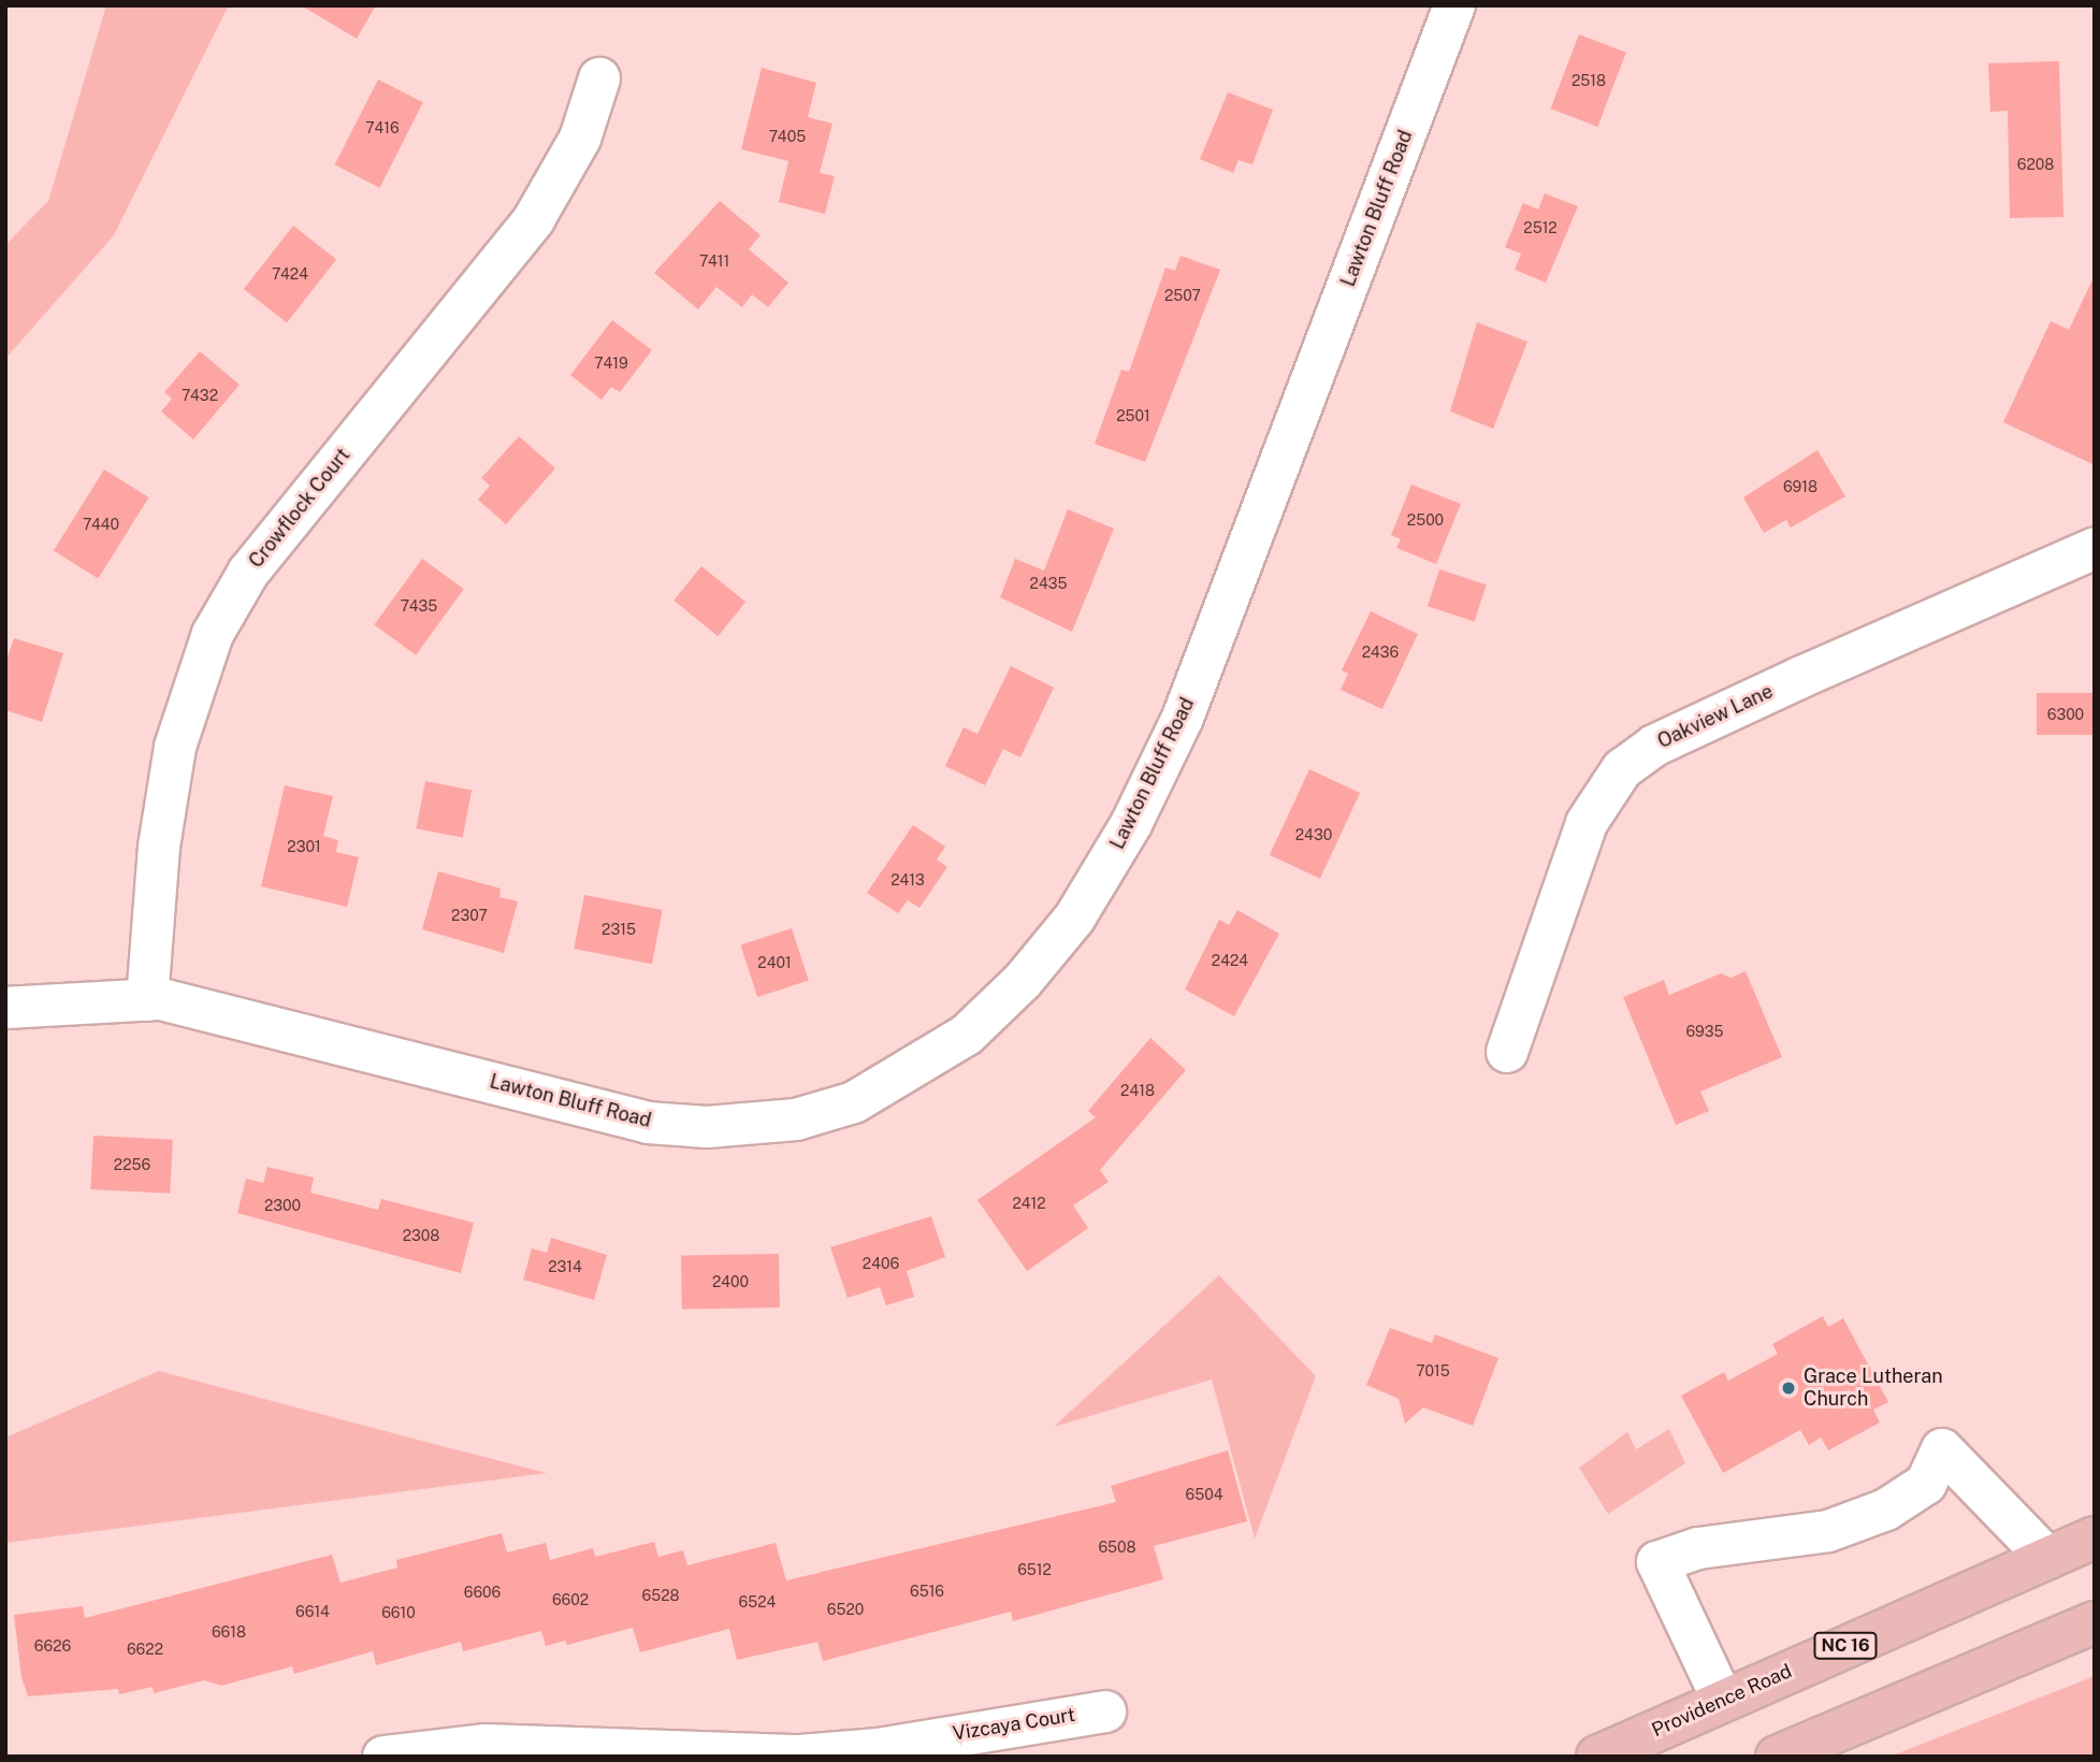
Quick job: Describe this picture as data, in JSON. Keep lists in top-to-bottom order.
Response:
{
  "streets": {
    "main road": ["NC 16", "Providence Road"],
    "street": [
      "Lawton Bluff Road",
      "Crowflock Court",
      "Oakview Lane",
      "Vizcaya Court"
    ]
  },
  "crossings": [
    ["Lawton Bluff Road", "Crowflock Court"]
  ],
  "places": ["Grace Lutheran Church"],
  "house_numbers": [
    "2518",
    "7416",
    "7405",
    "6208",
    "2512",
    "7411",
    "7424",
    "2507",
    "7419",
    "7432",
    "2501",
    "6918",
    "2500",
    "7440",
    "2435",
    "7435",
    "2436",
    "6300",
    "2430",
    "2301",
    "2413",
    "2307",
    "2315",
    "2424",
    "2401",
    "6935",
    "2418",
    "2256",
    "2412",
    "2300",
    "2308",
    "2406",
    "2314",
    "2400",
    "7015",
    "6504",
    "6508",
    "6512",
    "6516",
    "6606",
    "6528",
    "6602",
    "6524",
    "6520",
    "6614",
    "6610",
    "6618",
    "6626",
    "6622"
  ]
}
